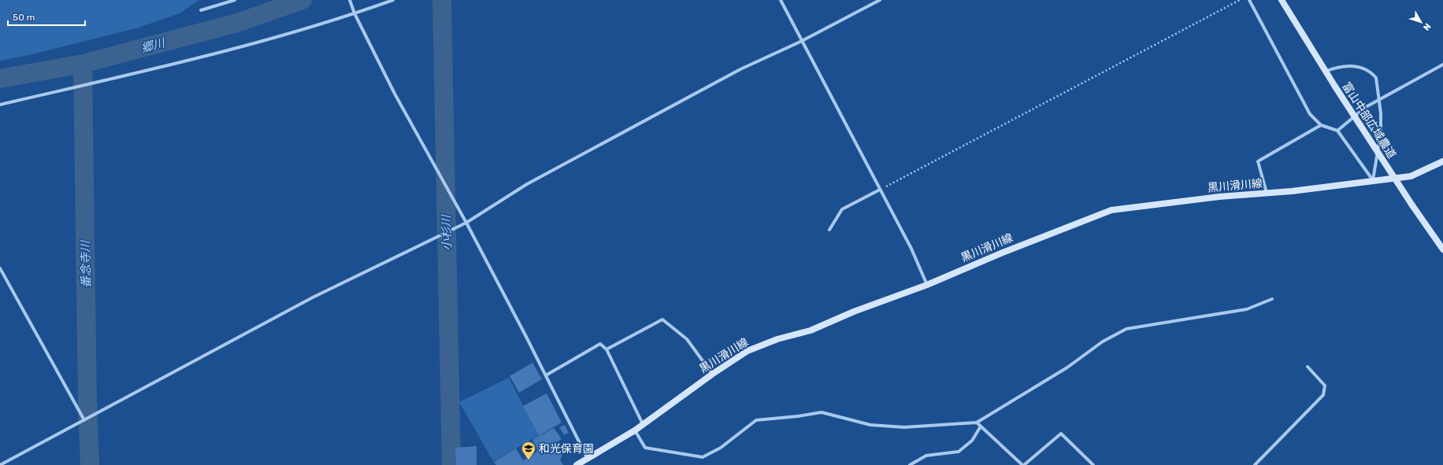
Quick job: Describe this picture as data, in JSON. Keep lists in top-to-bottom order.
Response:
{
  "streets": {
    "main road": ["富山中部広域農道", "黒川滑川線"]
  },
  "water": ["郷川", "小杉川", "番念寺川"],
  "places": {
    "school or university": ["和光保育園"]
  },
  "scale_bar": "50 m",
  "north": "bottom right"
}
